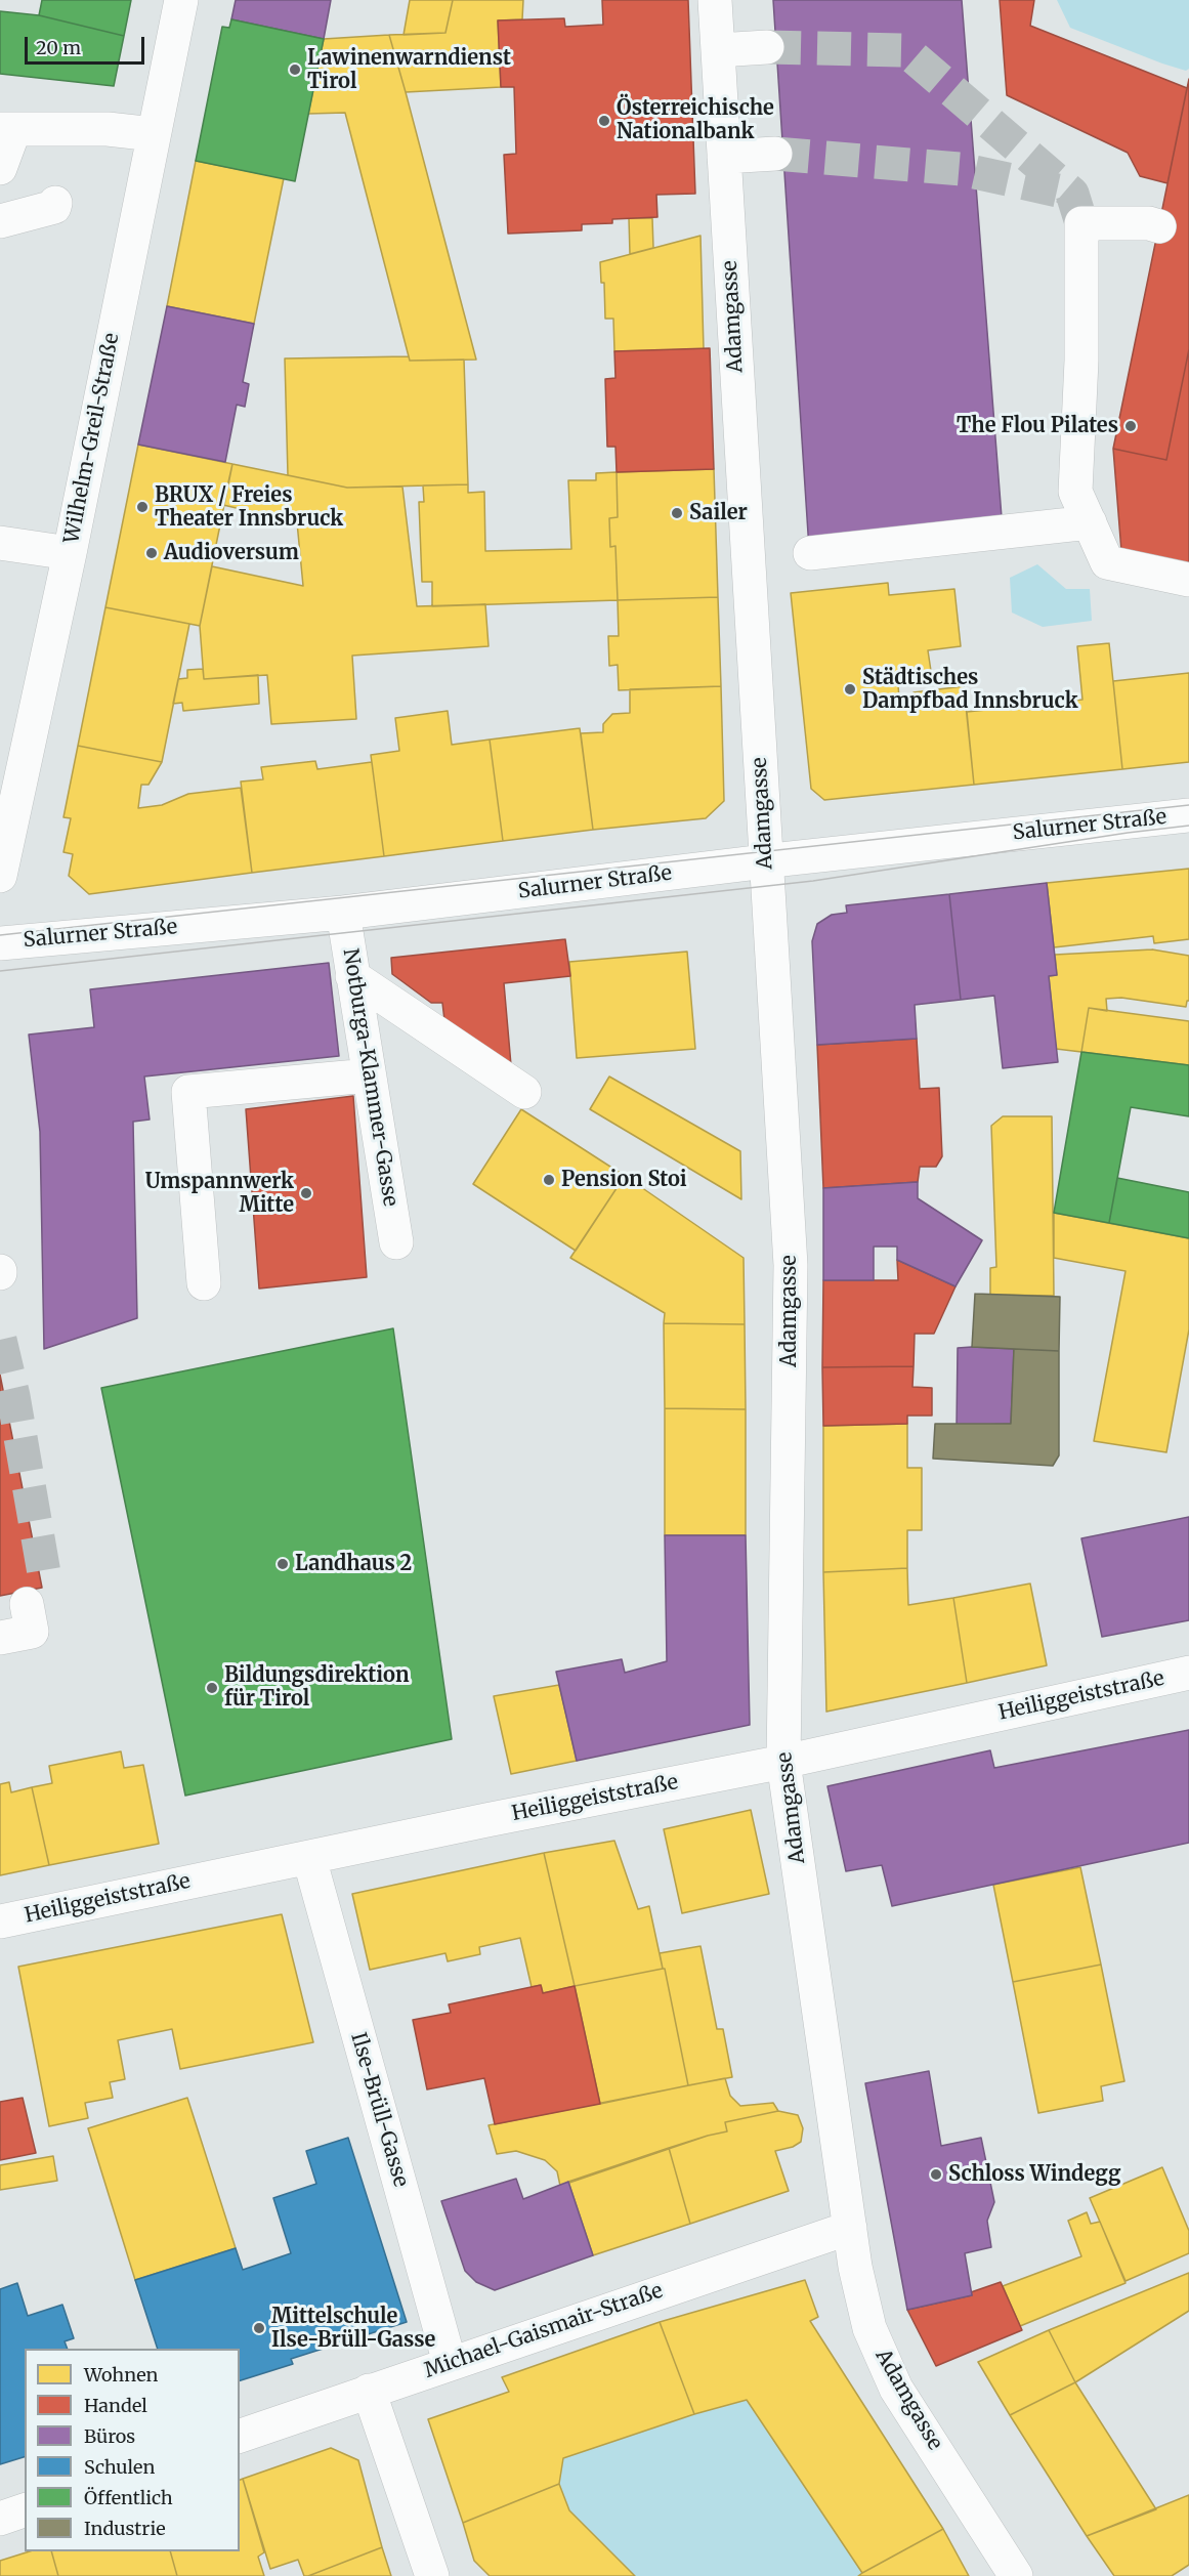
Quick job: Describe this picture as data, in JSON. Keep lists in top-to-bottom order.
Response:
{
  "streets": {
    "street": [
      "Adamgasse",
      "Wilhelm-Greil-Straße",
      "Salurner Straße",
      "Notburga-Klammer-Gasse",
      "Heiliggeiststraße",
      "Ilse-Brüll-Gasse",
      "Michael-Gaismair-Straße"
    ]
  },
  "crossings": [
    ["Adamgasse", "Salurner Straße"],
    ["Adamgasse", "Heiliggeiststraße"],
    ["Adamgasse", "Michael-Gaismair-Straße"],
    ["Salurner Straße", "Notburga-Klammer-Gasse"],
    ["Heiliggeiststraße", "Ilse-Brüll-Gasse"],
    ["Ilse-Brüll-Gasse", "Michael-Gaismair-Straße"]
  ],
  "places": [
    "Lawinenwarndienst Tirol",
    "Österreichische Nationalbank",
    "The Flou Pilates",
    "BRUX / Freies Theater Innsbruck",
    "Sailer",
    "Audioversum",
    "Städtisches Dampfbad Innsbruck",
    "Pension Stoi",
    "Umspannwerk Mitte",
    "Landhaus 2",
    "Bildungsdirektion für Tirol",
    "Schloss Windegg",
    "Mittelschule Ilse-Brüll-Gasse"
  ],
  "legend": [
    "Wohnen",
    "Handel",
    "Büros",
    "Schulen",
    "Öffentlich",
    "Industrie"
  ],
  "scale_bar": "20 m"
}
